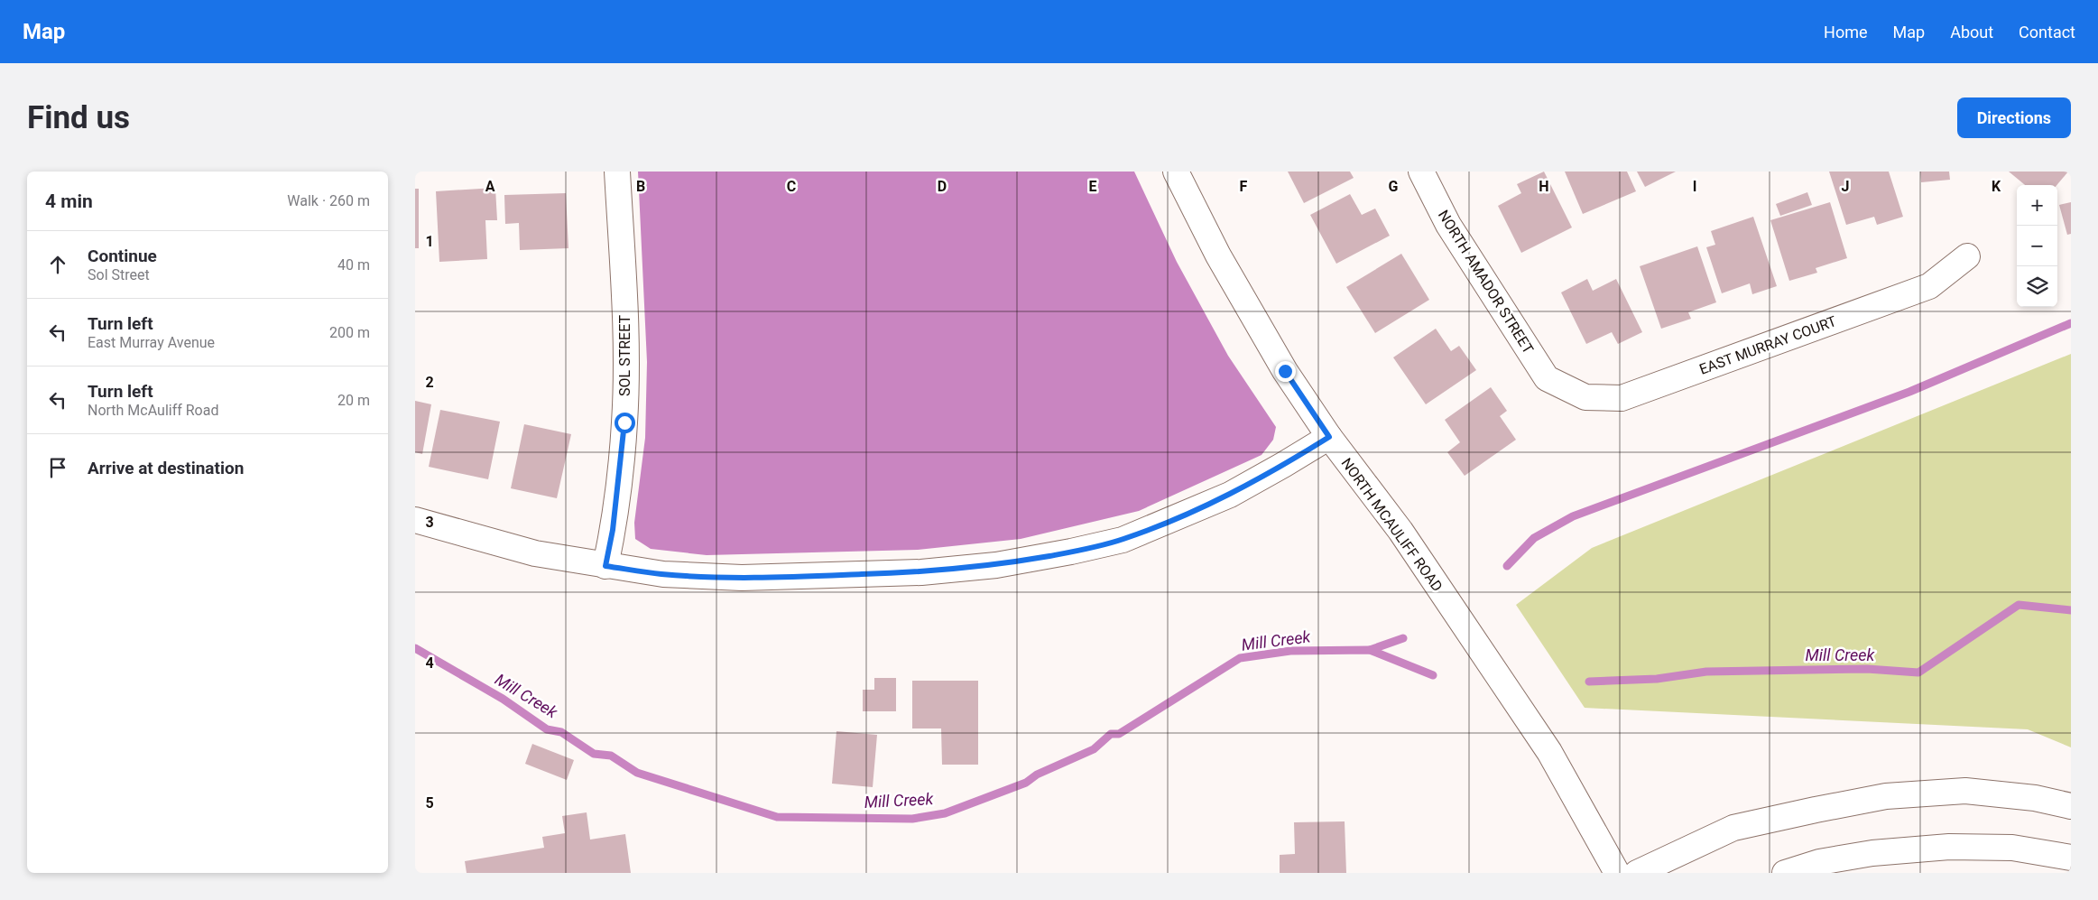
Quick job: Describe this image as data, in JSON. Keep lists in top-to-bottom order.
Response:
{
  "streets": {
    "street": [
      "NORTH AMADOR STREET",
      "EAST MURRAY COURT",
      "SOL STREET",
      "NORTH MCAULIFF ROAD"
    ]
  },
  "crossings": [
    ["NORTH AMADOR STREET", "EAST MURRAY COURT"]
  ],
  "water": ["Mill Creek"],
  "page": {
    "header": "Map",
    "nav": [
      "Home",
      "Map",
      "About",
      "Contact"
    ],
    "buttons": "Directions",
    "title": "Find us",
    "heading": ["4 min", "Walk · 260 m"],
    "map_buttons": ["+", "−"],
    "list": [
      ["Continue", "Sol Street", "40 m"],
      ["Turn left", "East Murray Avenue", "200 m"],
      ["Turn left", "North McAuliff Road", "20 m"],
      "Arrive at destination"
    ]
  },
  "grid": {
    "columns": [
      "A",
      "B",
      "C",
      "D",
      "E",
      "F",
      "G",
      "H",
      "I",
      "J",
      "K"
    ],
    "rows": [
      "1",
      "2",
      "3",
      "4",
      "5"
    ]
  }
}
